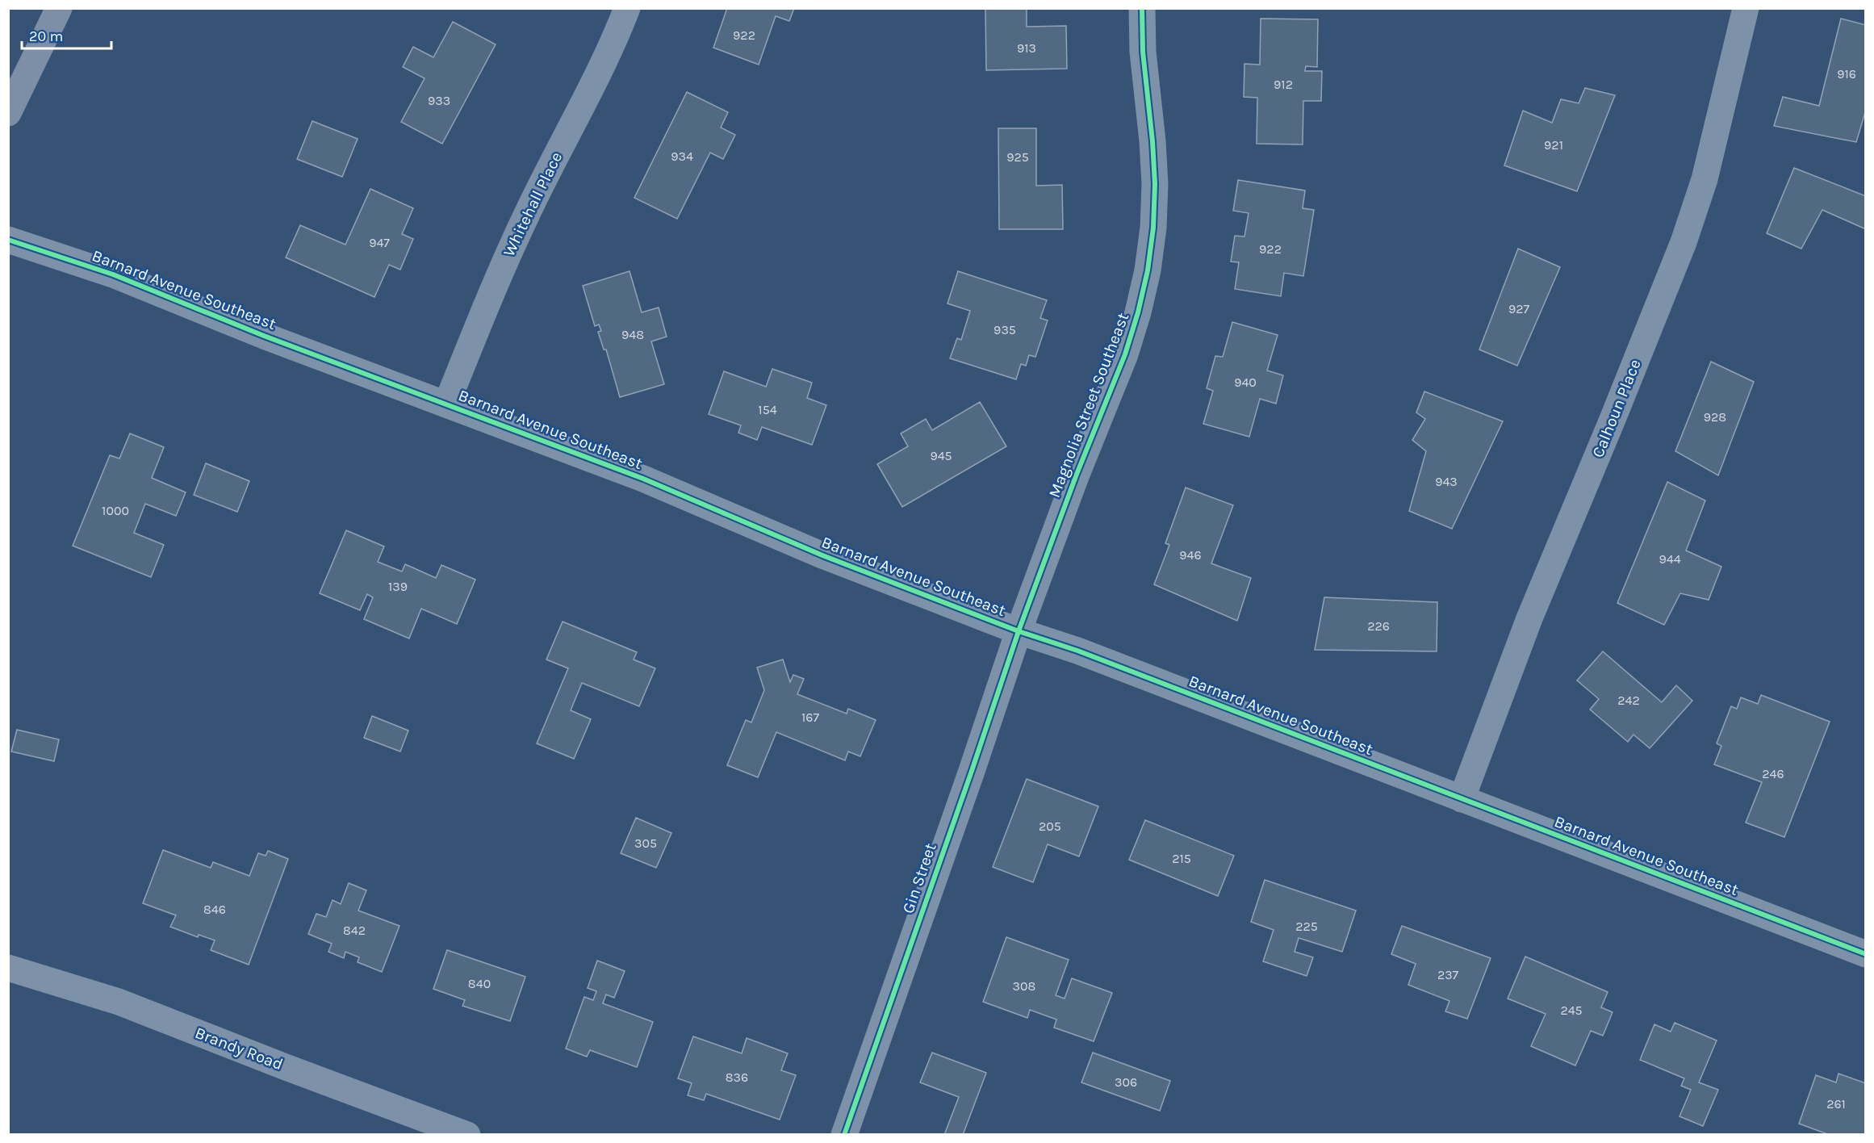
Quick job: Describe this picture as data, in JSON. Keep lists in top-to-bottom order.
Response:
{
  "streets": {
    "street": [
      "Whitehall Place",
      "Barnard Avenue Southeast",
      "Magnolia Street Southeast",
      "Calhoun Place",
      "Gin Street",
      "Brandy Road"
    ]
  },
  "crossings": [
    ["Whitehall Place", "Barnard Avenue Southeast"],
    ["Barnard Avenue Southeast", "Magnolia Street Southeast"],
    ["Barnard Avenue Southeast", "Calhoun Place"],
    ["Barnard Avenue Southeast", "Gin Street"],
    ["Magnolia Street Southeast", "Gin Street"]
  ],
  "house_numbers": [
    "922",
    "913",
    "916",
    "912",
    "933",
    "921",
    "934",
    "925",
    "947",
    "922",
    "927",
    "935",
    "948",
    "940",
    "154",
    "928",
    "945",
    "943",
    "1000",
    "946",
    "944",
    "139",
    "226",
    "242",
    "167",
    "246",
    "205",
    "305",
    "215",
    "846",
    "225",
    "842",
    "237",
    "840",
    "308",
    "245",
    "836",
    "306",
    "261"
  ],
  "scale_bar": "20 m"
}
